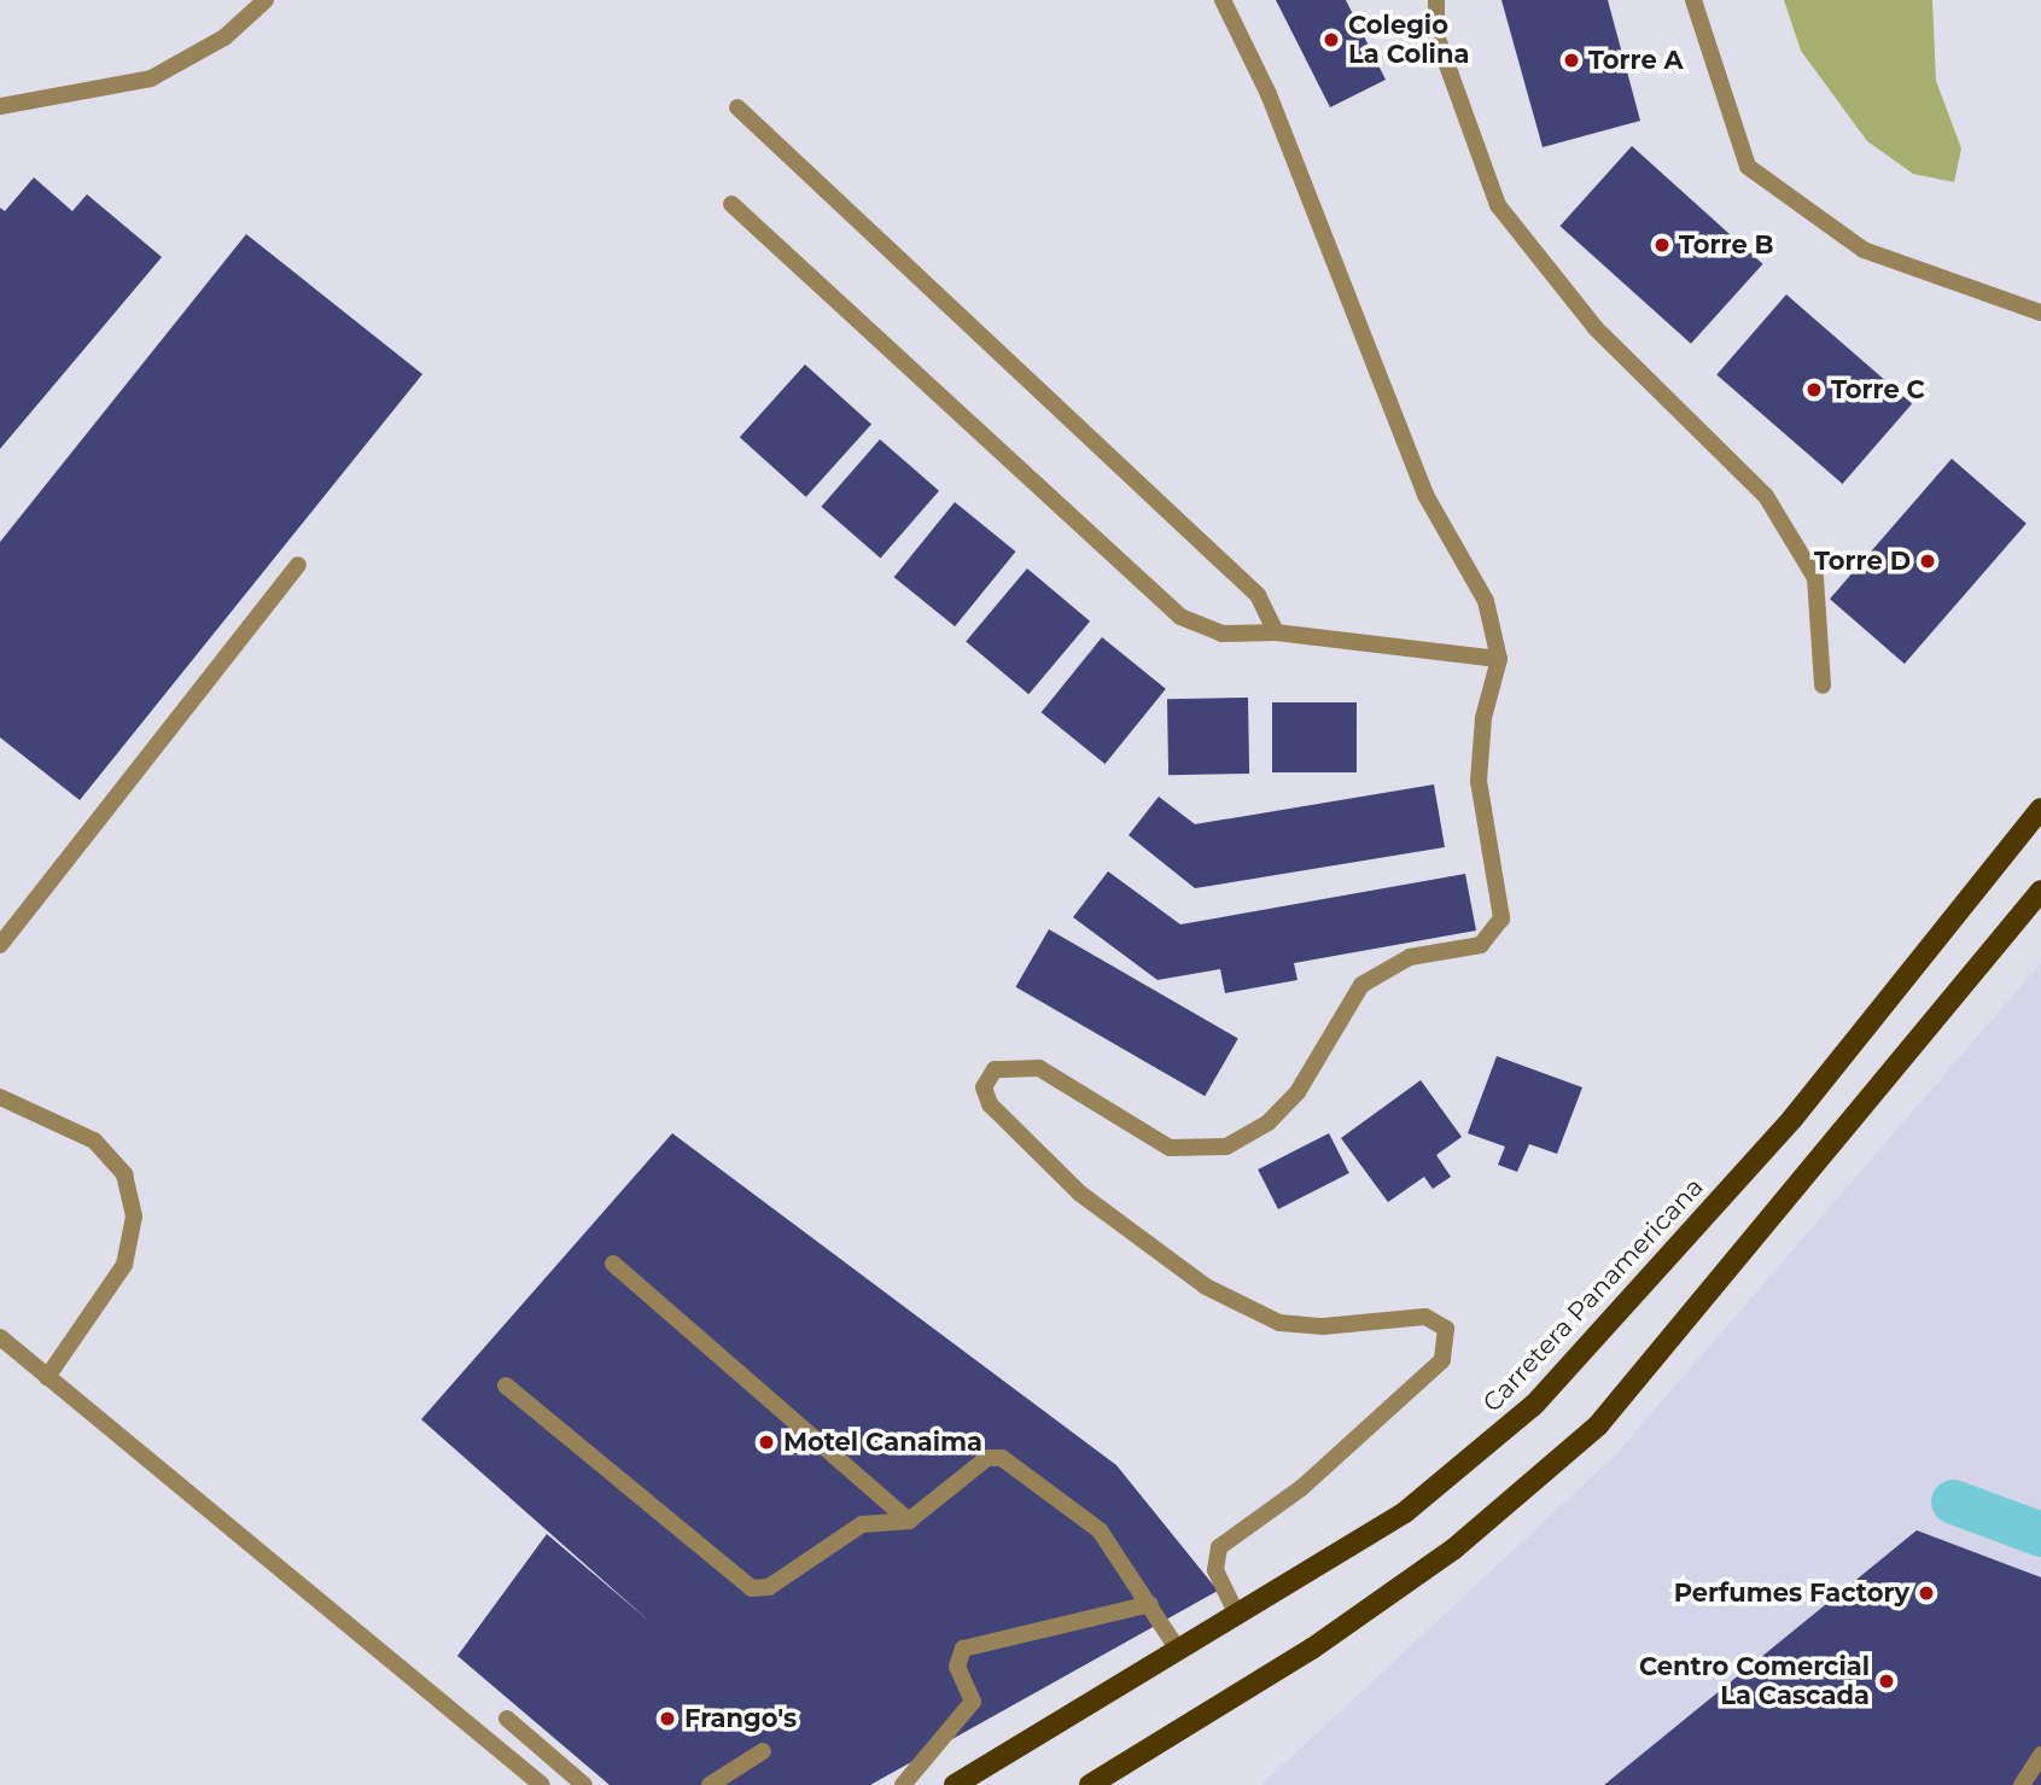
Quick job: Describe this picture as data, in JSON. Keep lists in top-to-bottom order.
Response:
{
  "streets": {
    "main road": ["Carretera Panamericana"]
  },
  "places": [
    "Colegio La Colina",
    "Torre A",
    "Torre B",
    "Torre C",
    "Torre D",
    "Motel Canaima",
    "Perfumes Factory",
    "Centro Comercial La Cascada",
    "Frango's"
  ]
}
